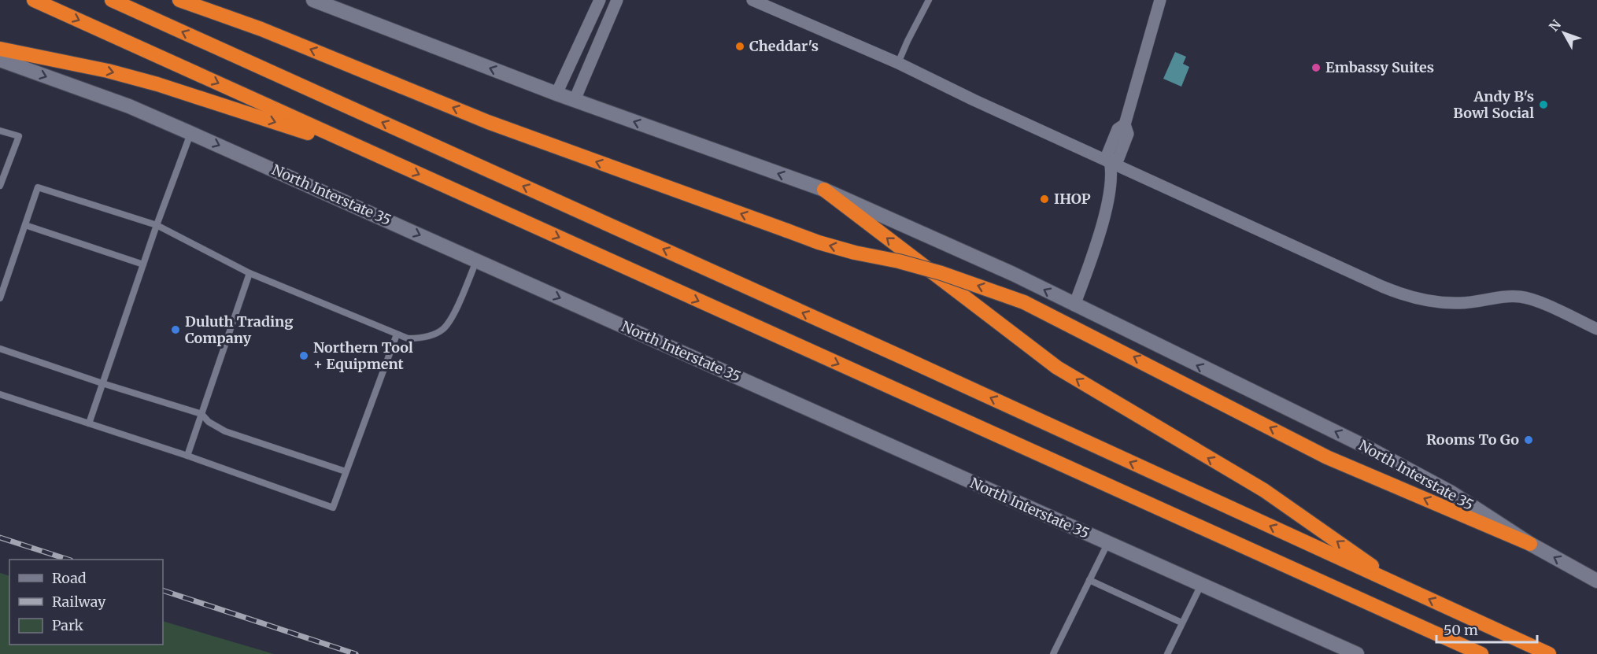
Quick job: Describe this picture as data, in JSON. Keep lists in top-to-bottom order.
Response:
{
  "streets": {
    "main road": ["North Interstate 35"]
  },
  "places": [
    "Cheddar's",
    "Embassy Suites",
    "Andy B's Bowl Social",
    "IHOP",
    "Duluth Trading Company",
    "Northern Tool + Equipment",
    "Rooms To Go"
  ],
  "legend": ["Road", "Railway", "Park"],
  "scale_bar": "50 m",
  "north": "top left"
}
